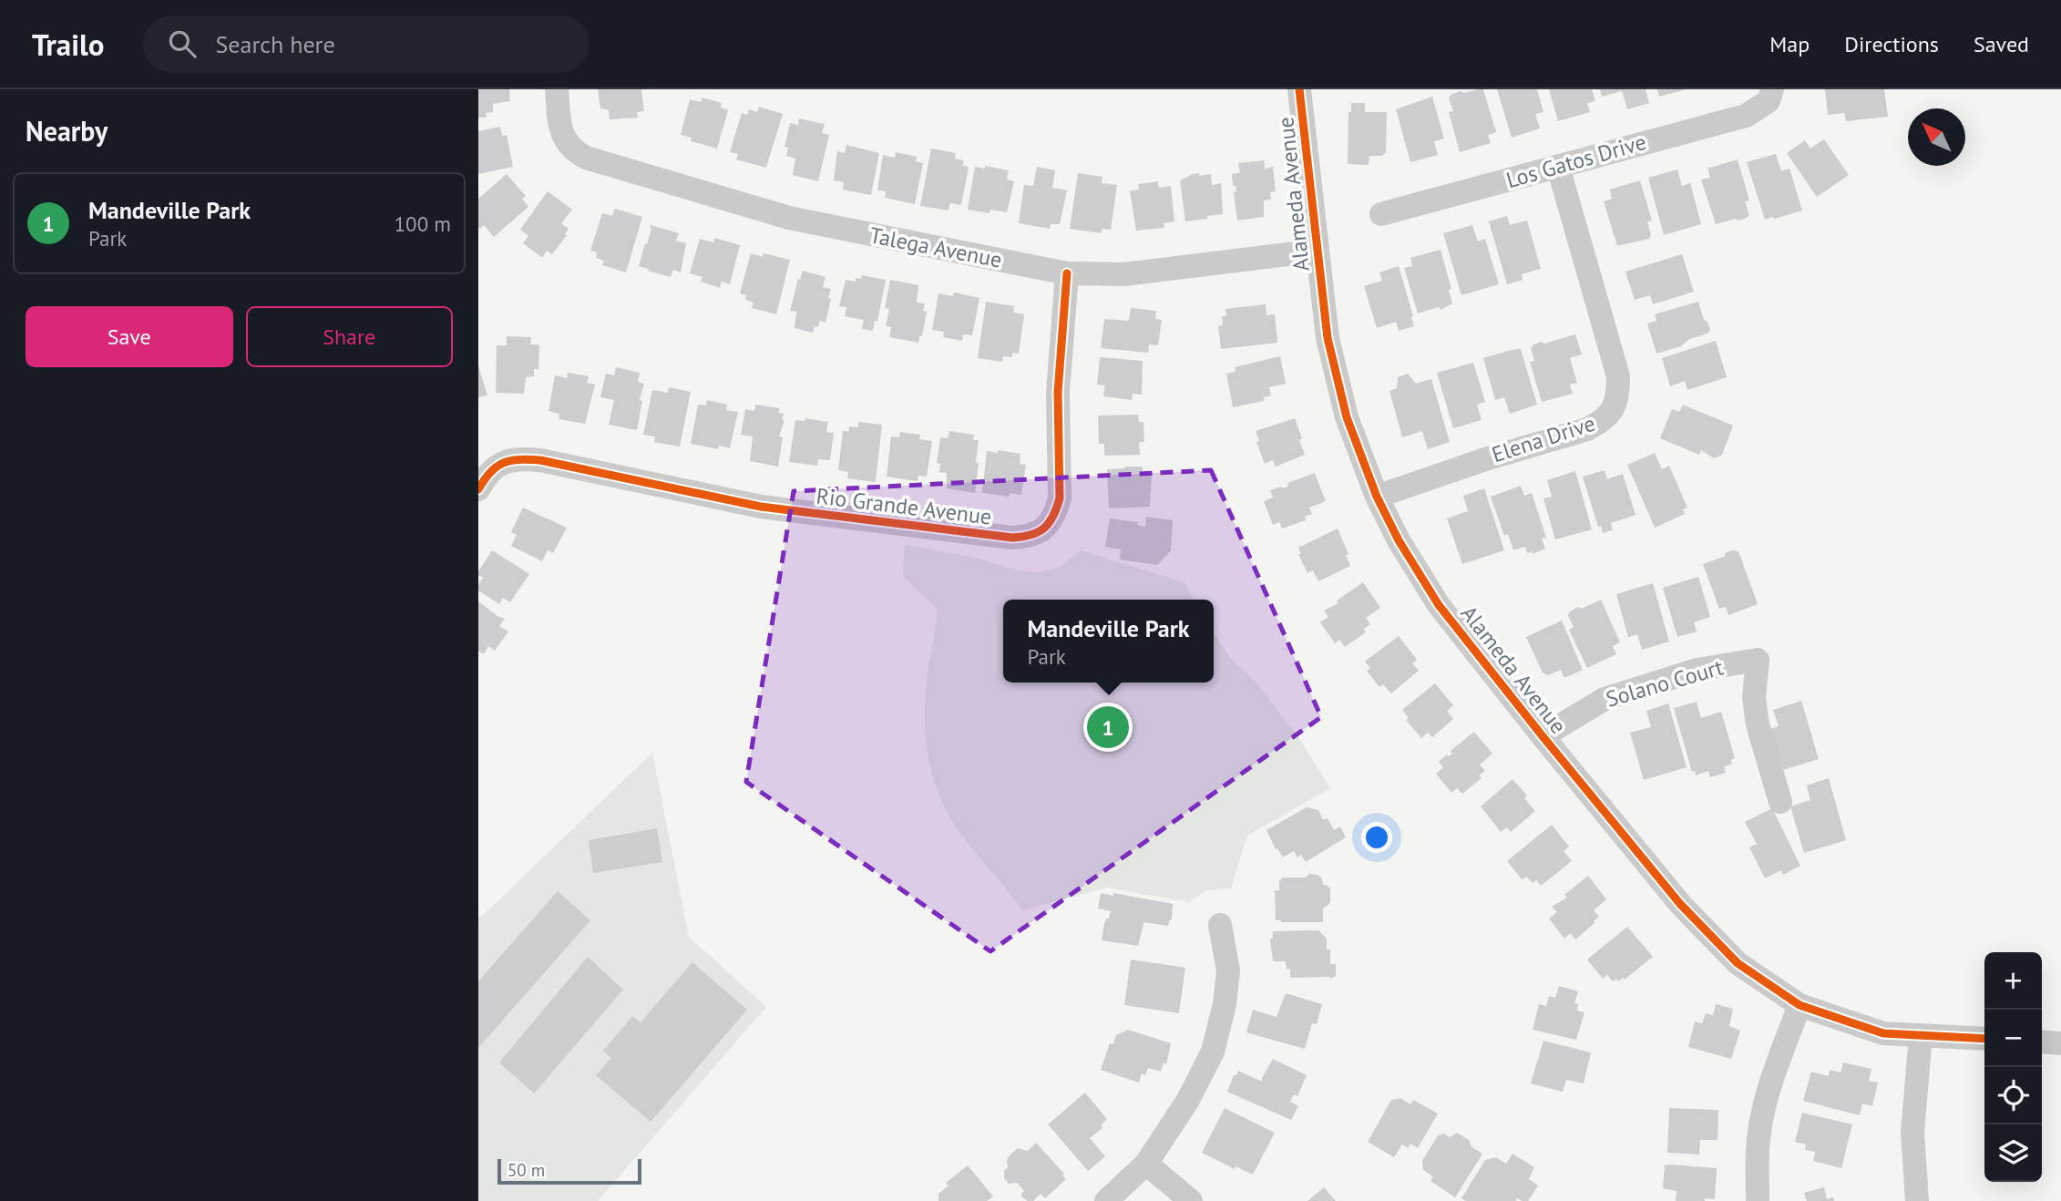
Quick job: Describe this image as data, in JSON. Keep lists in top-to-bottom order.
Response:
{
  "streets": {
    "street": [
      "Los Gatos Drive",
      "Alameda Avenue",
      "Talega Avenue",
      "Elena Drive",
      "Rio Grande Avenue",
      "Solano Court"
    ]
  },
  "crossings": [
    ["Los Gatos Drive", "Elena Drive"],
    ["Alameda Avenue", "Talega Avenue"],
    ["Alameda Avenue", "Elena Drive"],
    ["Alameda Avenue", "Solano Court"],
    ["Talega Avenue", "Rio Grande Avenue"]
  ],
  "scale_bar": "50 m",
  "north": "top left",
  "page": {
    "header": "Trailo",
    "search": "Search here",
    "nav": ["Map", "Directions", "Saved"],
    "heading": "Nearby",
    "list": [
      {
        "mark": "1",
        "name": "Mandeville Park",
        "note": "Park",
        "value": "100 m"
      }
    ],
    "buttons": ["Save", "Share"],
    "popup": ["Mandeville Park", "Park"],
    "pins": "1",
    "map_buttons": ["+", "−"],
    "scale": "50 m"
  }
}
